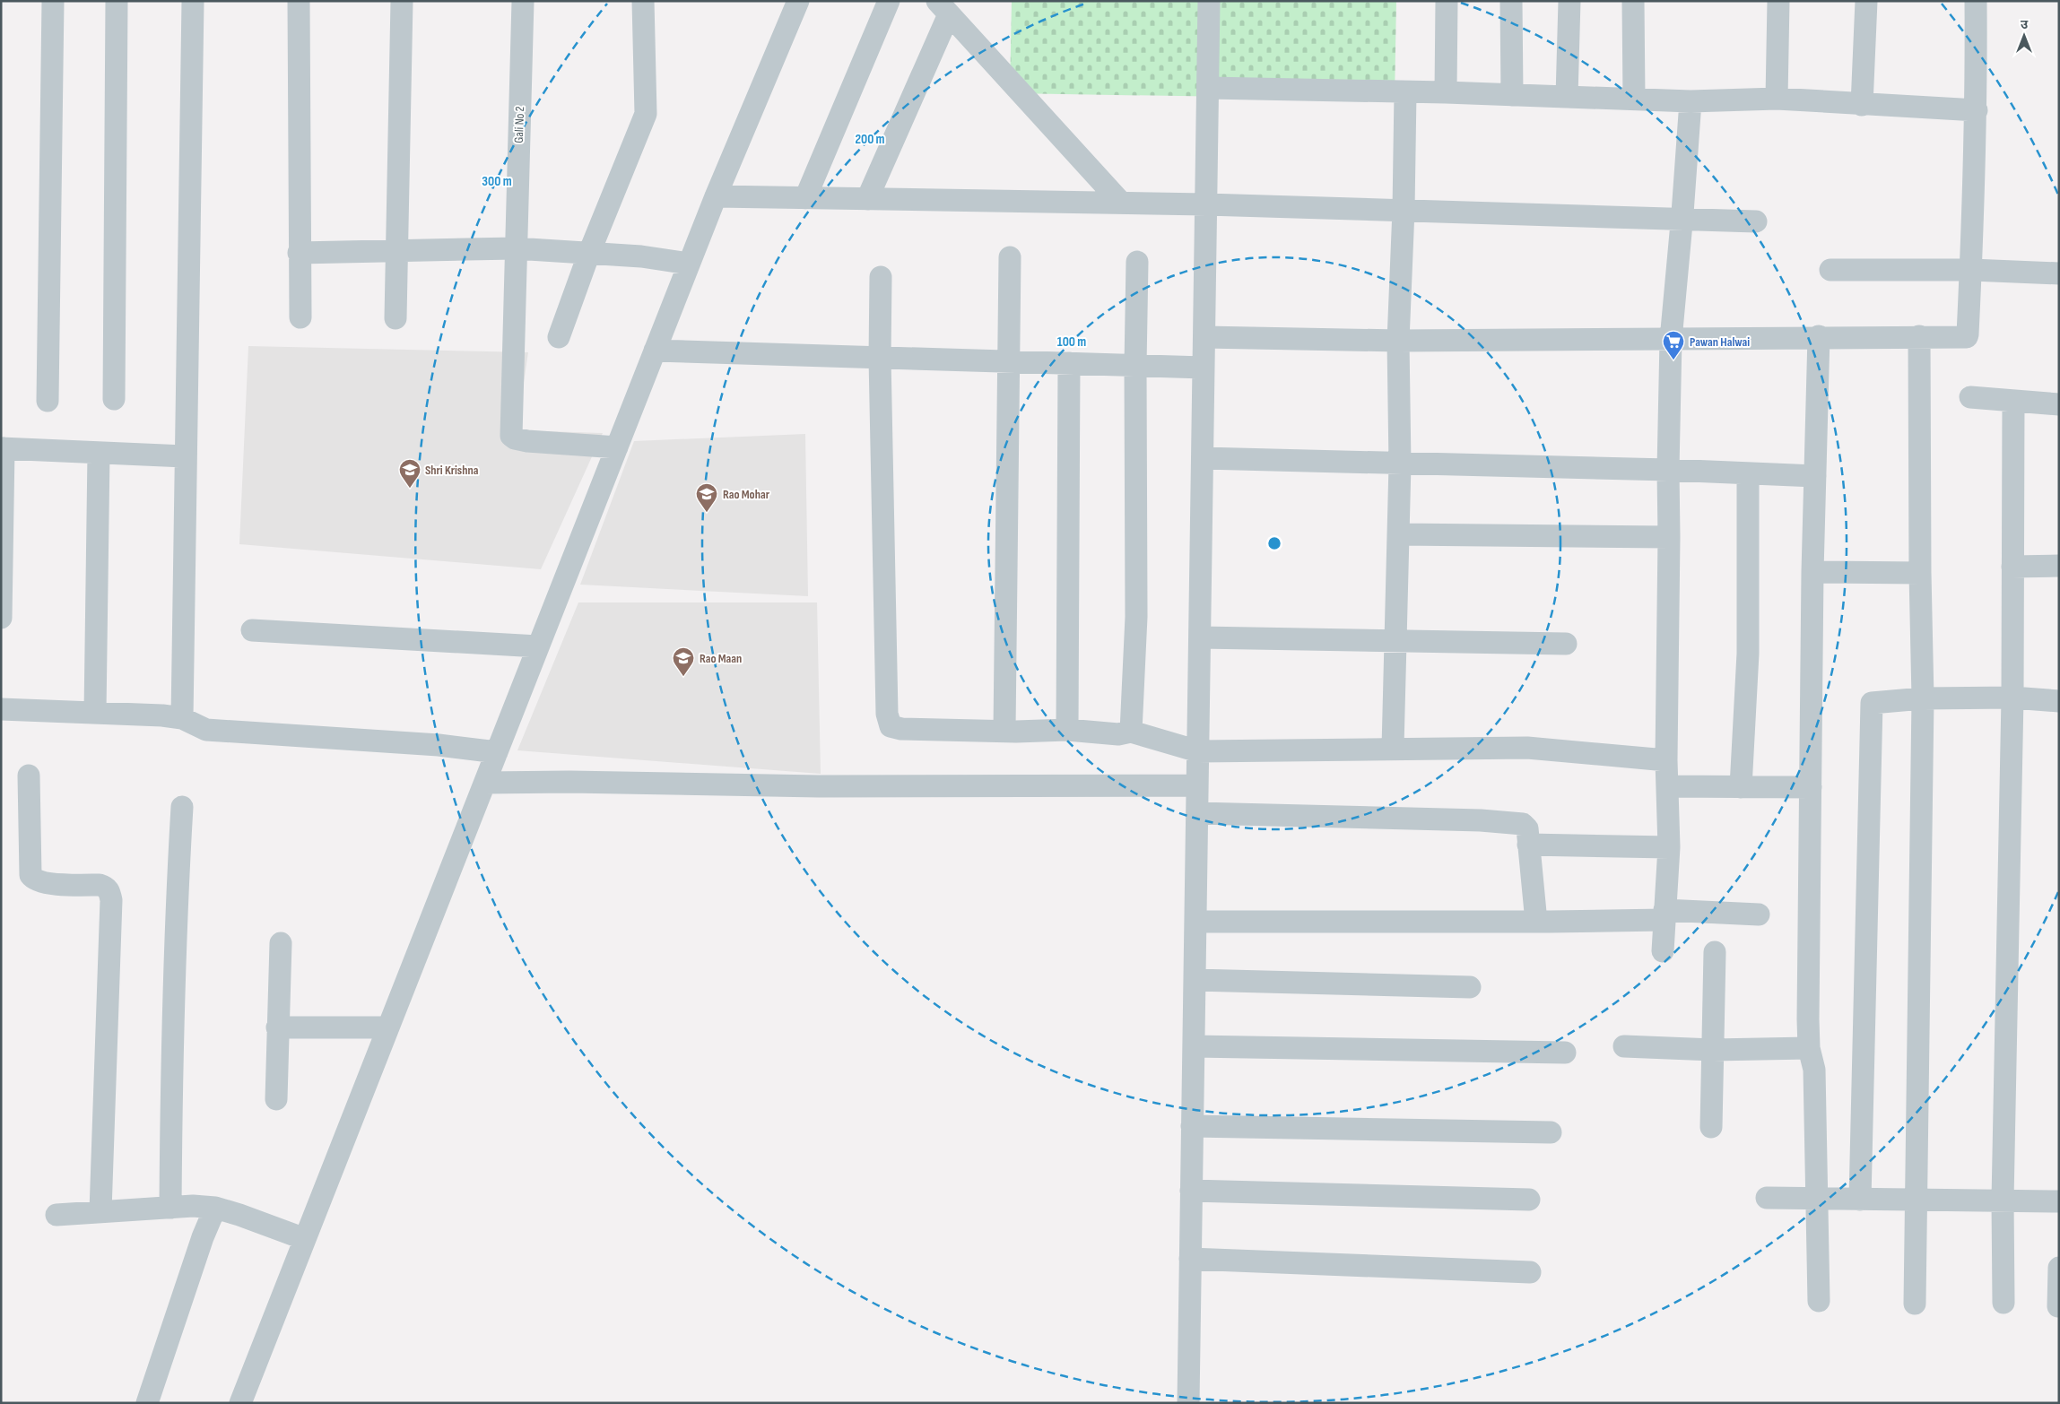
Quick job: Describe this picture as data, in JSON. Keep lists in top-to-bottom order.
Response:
{
  "streets": {
    "street": ["Gali No 2"]
  },
  "places": {
    "supermarket": ["Pawan Halwai"],
    "school or university": ["Shri Krishna", "Rao Mohar", "Rao Maan"]
  },
  "north": "top",
  "rings": ["200 m", "300 m", "100 m"]
}
